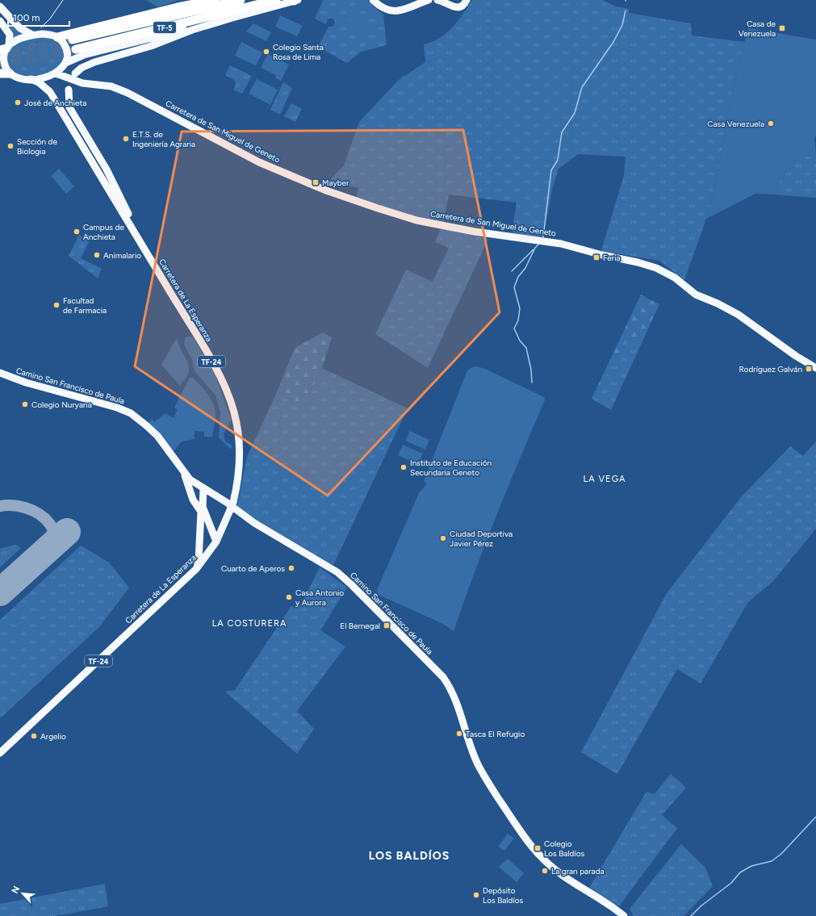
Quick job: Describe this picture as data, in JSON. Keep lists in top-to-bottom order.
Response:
{
  "streets": {
    "highway": ["TF-5"],
    "main road": [
      "Carretera de San Miguel de Geneto",
      "Carretera de La Esperanza",
      "TF-24",
      "Camino San Francisco de Paula"
    ]
  },
  "crossings": [
    ["Carretera de San Miguel de Geneto", "Carretera de La Esperanza"]
  ],
  "districts": ["LA VEGA", "LA COSTURERA", "LOS BALDÍOS"],
  "places": {
    "transit": [
      "Casa de Venezuela",
      "Mayber",
      "Feria",
      "Rodríguez Galván",
      "El Bernegal",
      "Colegio Los Baldíos"
    ],
    "other": [
      "Colegio Santa Rosa de Lima",
      "José de Anchieta",
      "Casa Venezuela",
      "E.T.S. de Ingeniería Agraria",
      "Sección de Biologia",
      "Campus de Anchieta",
      "Animalario",
      "Facultad de Farmacia",
      "Colegio Nuryana",
      "Instituto de Educación Secundaria Geneto",
      "Ciudad Deportiva Javier Pérez",
      "Cuarto de Aperos",
      "Casa Antonio y Aurora",
      "Tasca El Refugio",
      "Argelio",
      "La gran parada",
      "Depósito Los Baldíos"
    ]
  },
  "scale_bar": "100 m",
  "north": "top left"
}
